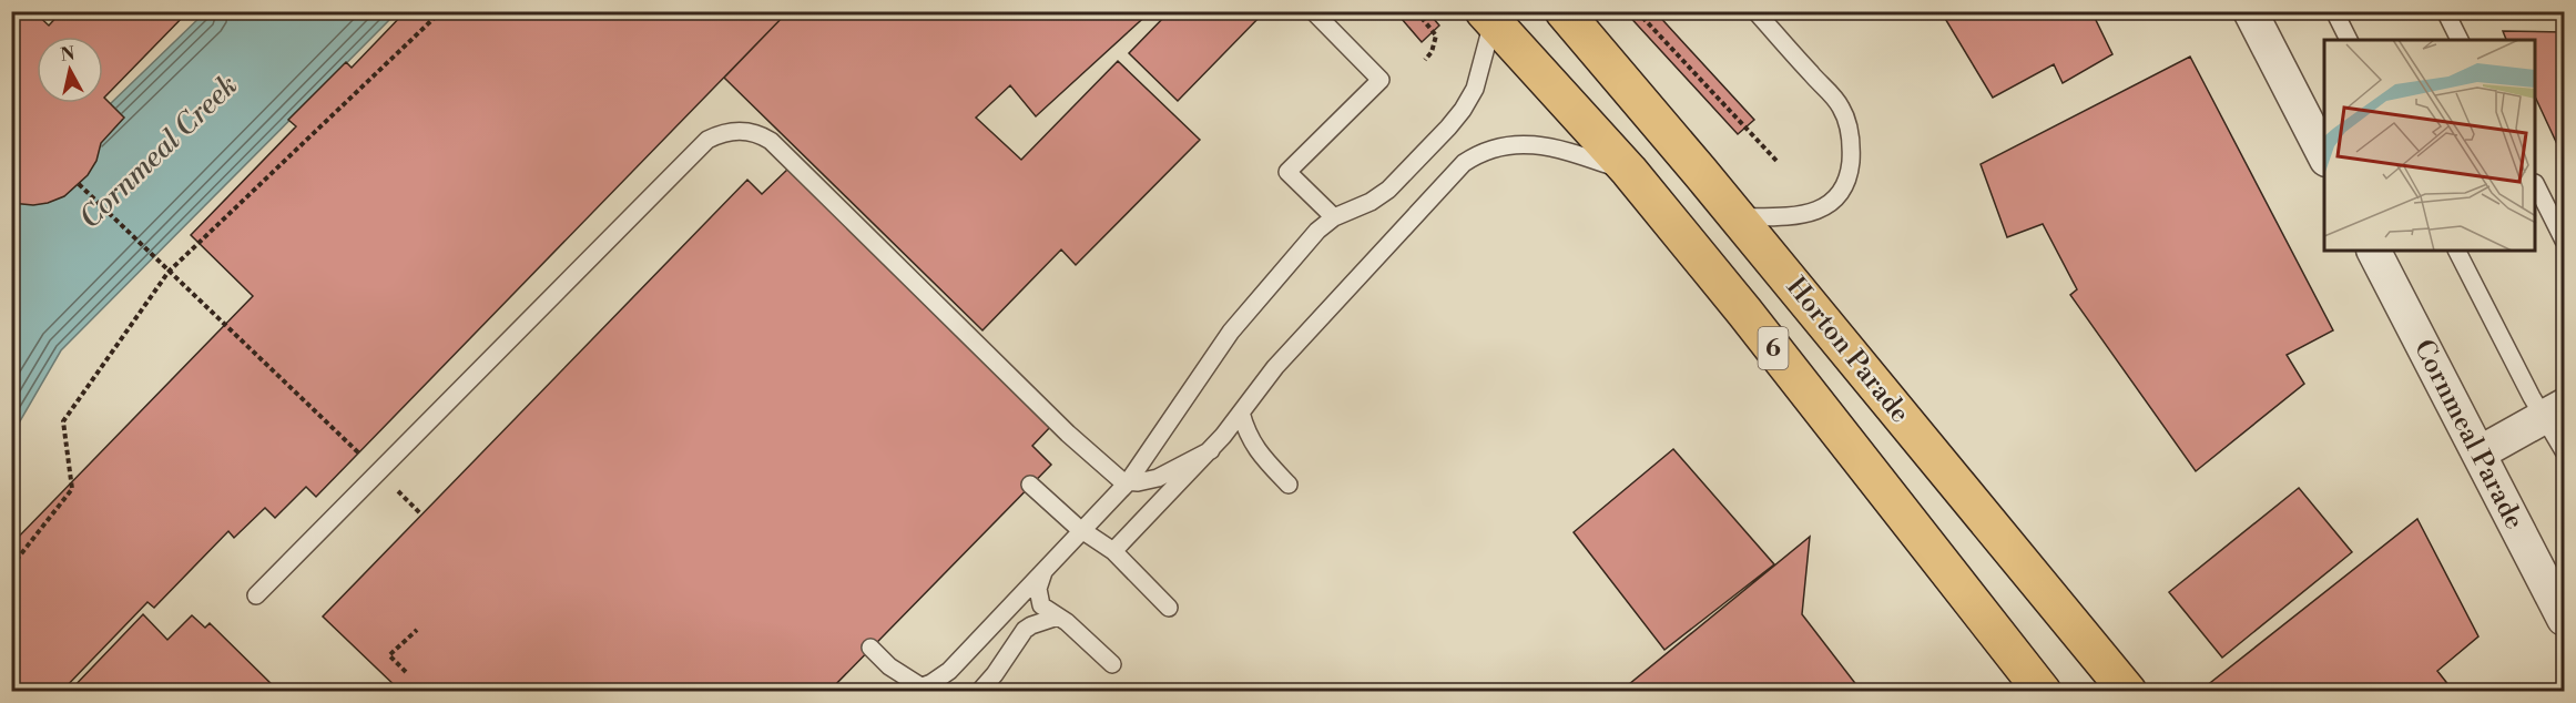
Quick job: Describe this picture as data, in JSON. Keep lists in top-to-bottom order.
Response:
{
  "streets": {
    "main road": ["6", "Horton Parade"],
    "street": ["Cornmeal Parade"]
  },
  "water": ["Cornmeal Creek"],
  "north": "top"
}
